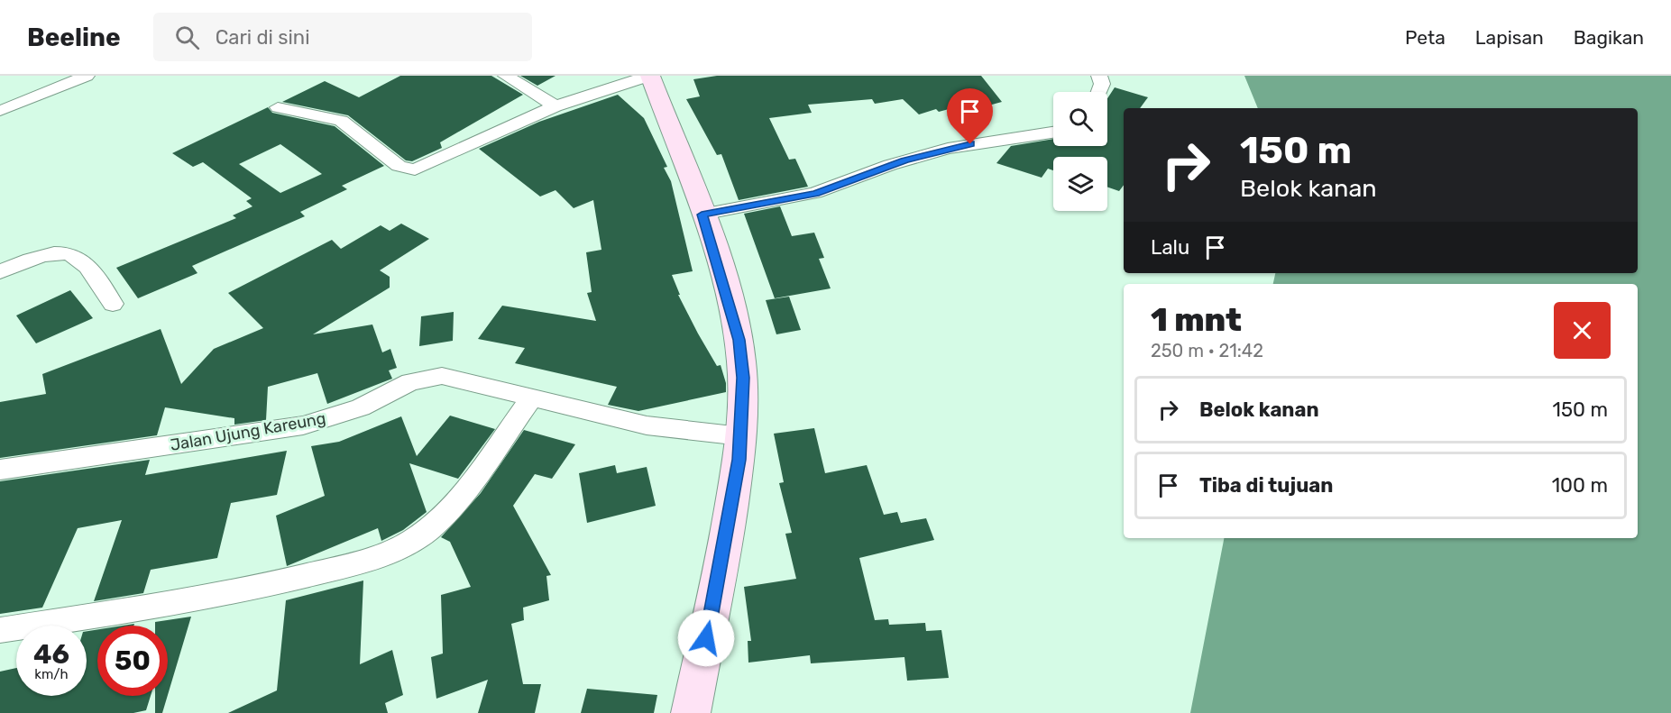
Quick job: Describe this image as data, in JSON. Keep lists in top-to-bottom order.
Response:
{
  "streets": {
    "street": ["Jalan Ujung Kareung"]
  },
  "page": {
    "header": "Beeline",
    "search": "Cari di sini",
    "nav": ["Peta", "Lapisan", "Bagikan"],
    "turn": ["150 m", "Belok kanan"],
    "then": "Lalu",
    "heading": ["1 mnt", "250 m · 21:42"],
    "list": [
      {
        "name": "Belok kanan",
        "value": "150 m"
      },
      {
        "name": "Tiba di tujuan",
        "value": "100 m"
      }
    ],
    "speed": "46 km/h",
    "limit": "50"
  }
}
